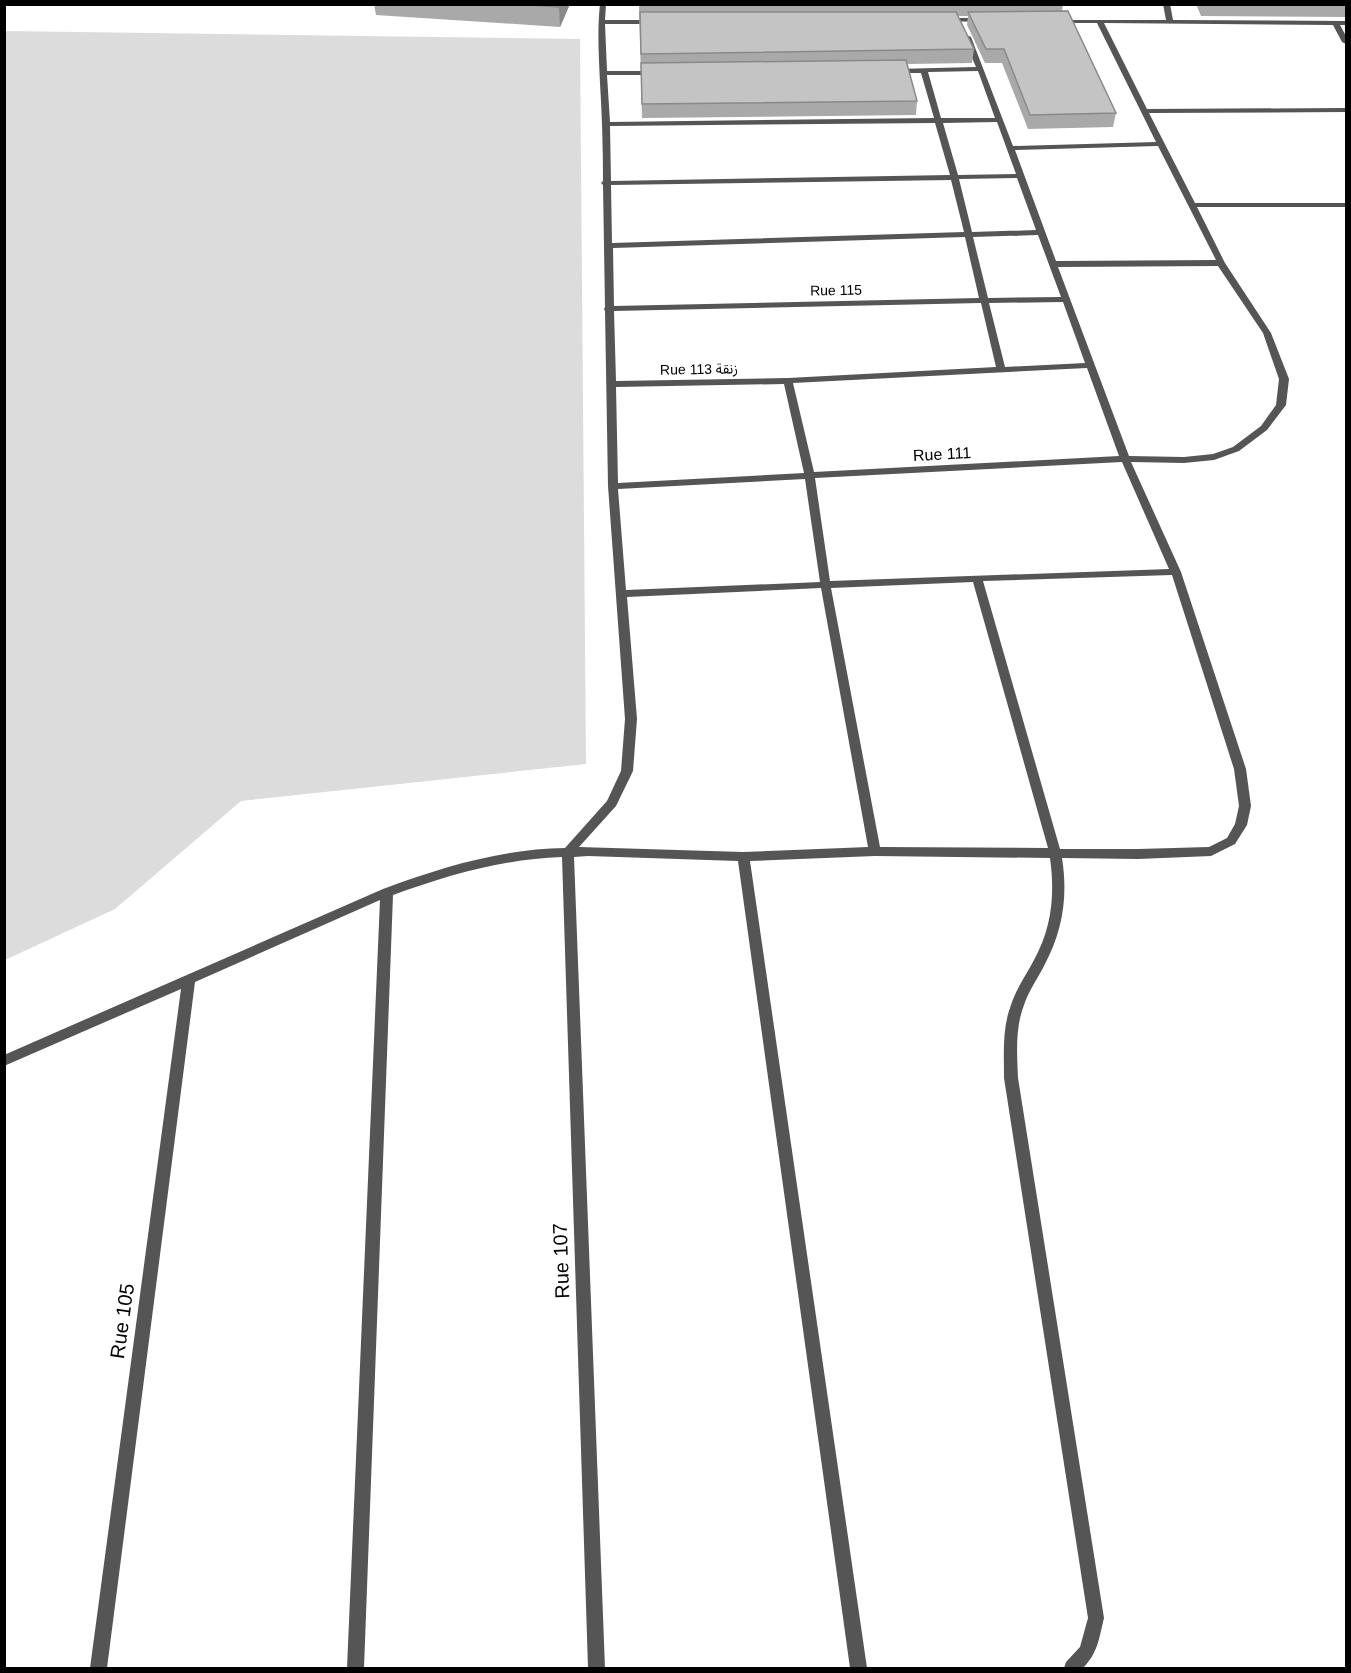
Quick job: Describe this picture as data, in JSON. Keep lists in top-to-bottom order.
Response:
{
  "streets": {
    "street": [
      "Rue 115",
      "Rue 113 زنقة",
      "Rue 111",
      "Rue 107",
      "Rue 105"
    ]
  }
}
